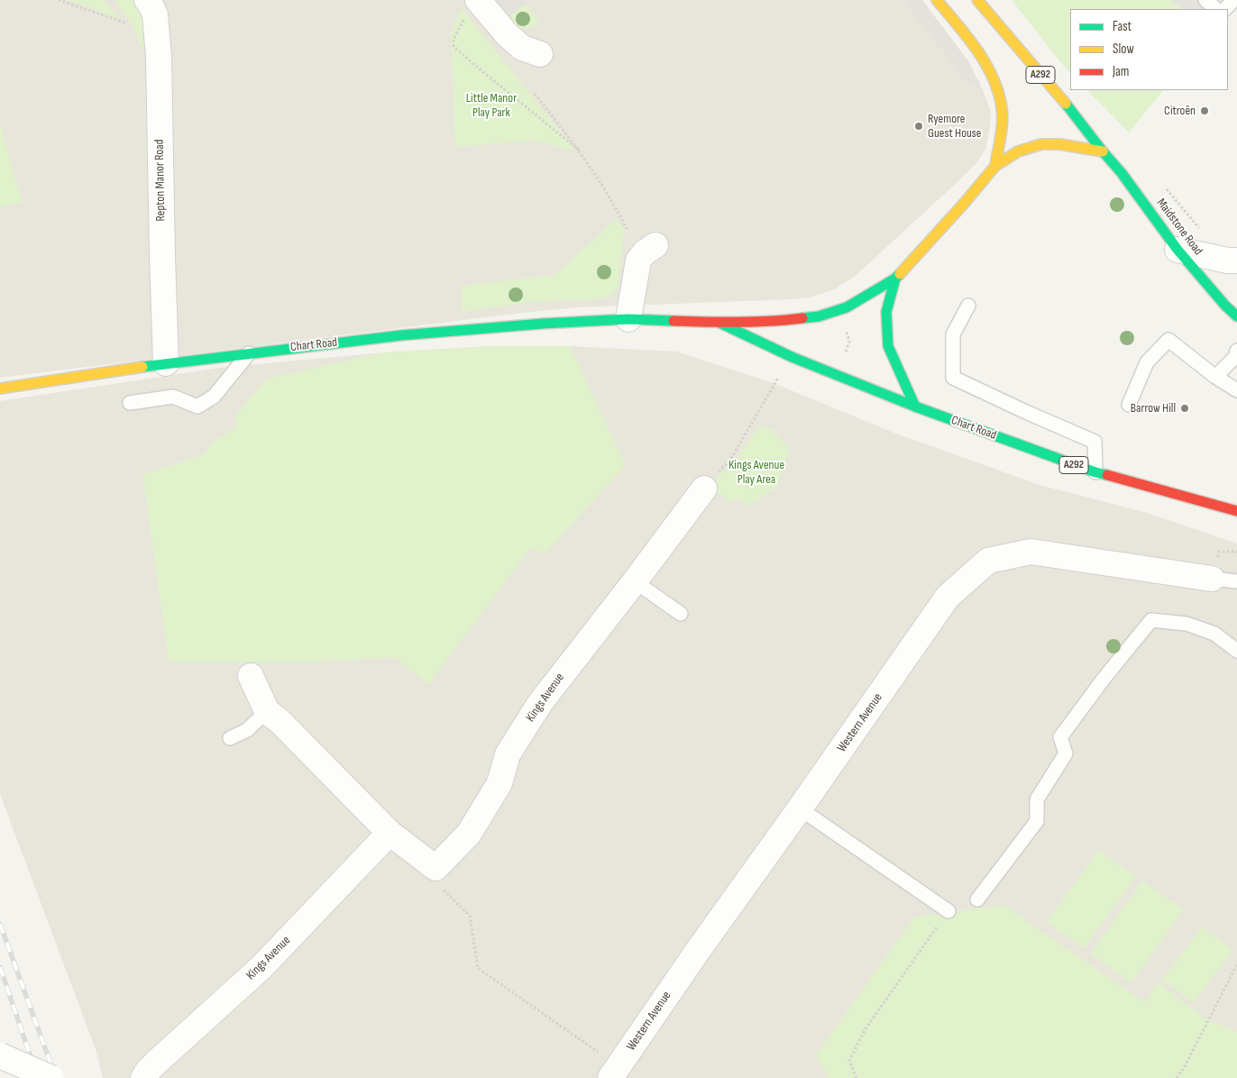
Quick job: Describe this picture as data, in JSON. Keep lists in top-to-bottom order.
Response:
{
  "streets": {
    "main road": ["A292", "Maidstone Road", "Chart Road"],
    "street": ["Repton Manor Road", "Kings Avenue", "Western Avenue"]
  },
  "crossings": [
    ["Repton Manor Road", "Chart Road"]
  ],
  "parks": ["Little Manor Play Park", "Kings Avenue Play Area"],
  "places": ["Citroën", "Ryemore Guest House", "Barrow Hill"],
  "legend": ["Fast", "Slow", "Jam"]
}
